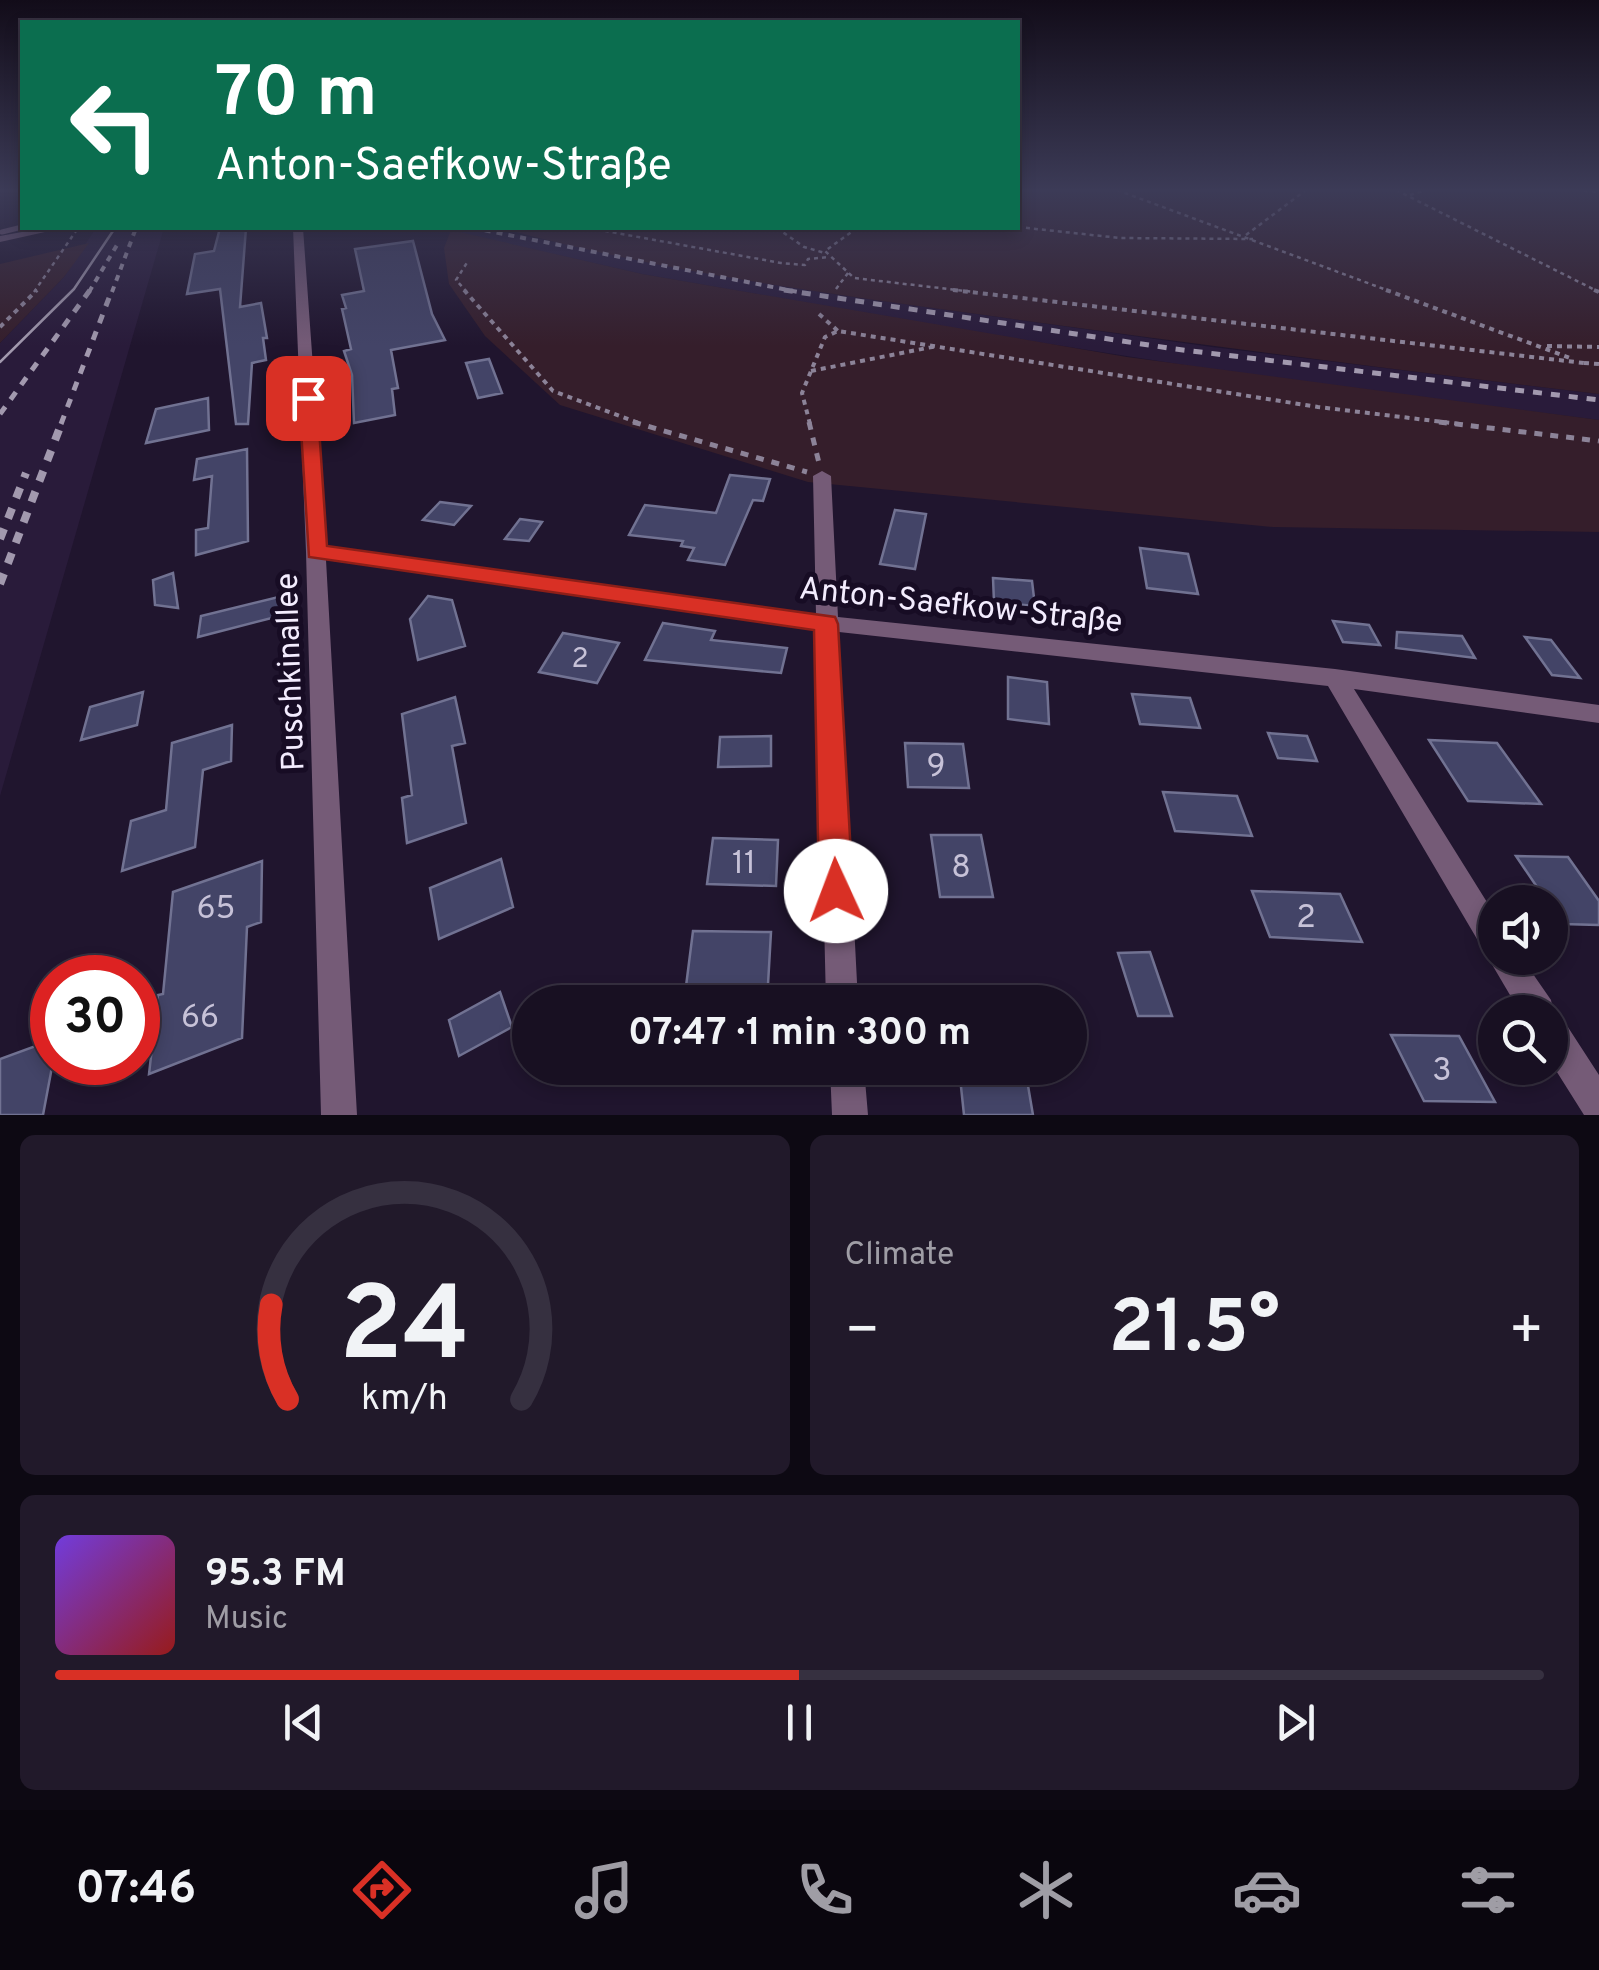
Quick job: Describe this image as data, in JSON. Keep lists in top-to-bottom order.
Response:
{
  "streets": {
    "street": ["Anton-Saefkow-Straße", "Puschkinallee"]
  },
  "crossings": [
    ["Anton-Saefkow-Straße", "Puschkinallee"]
  ],
  "house_numbers": [
    "2",
    "9",
    "11",
    "8",
    "65",
    "2",
    "66",
    "3"
  ],
  "page": {
    "turn": ["70 m", "Anton-Saefkow-Straße"],
    "limit": "30",
    "trip": "07:47 · 1 min · 300 m",
    "tile": "Climate",
    "heat": ["−", "21.5°", "+"],
    "song": ["95.3 FM", "Music"],
    "tabs": "07:46",
    "gauge": ["24", "km/h"]
  }
}
